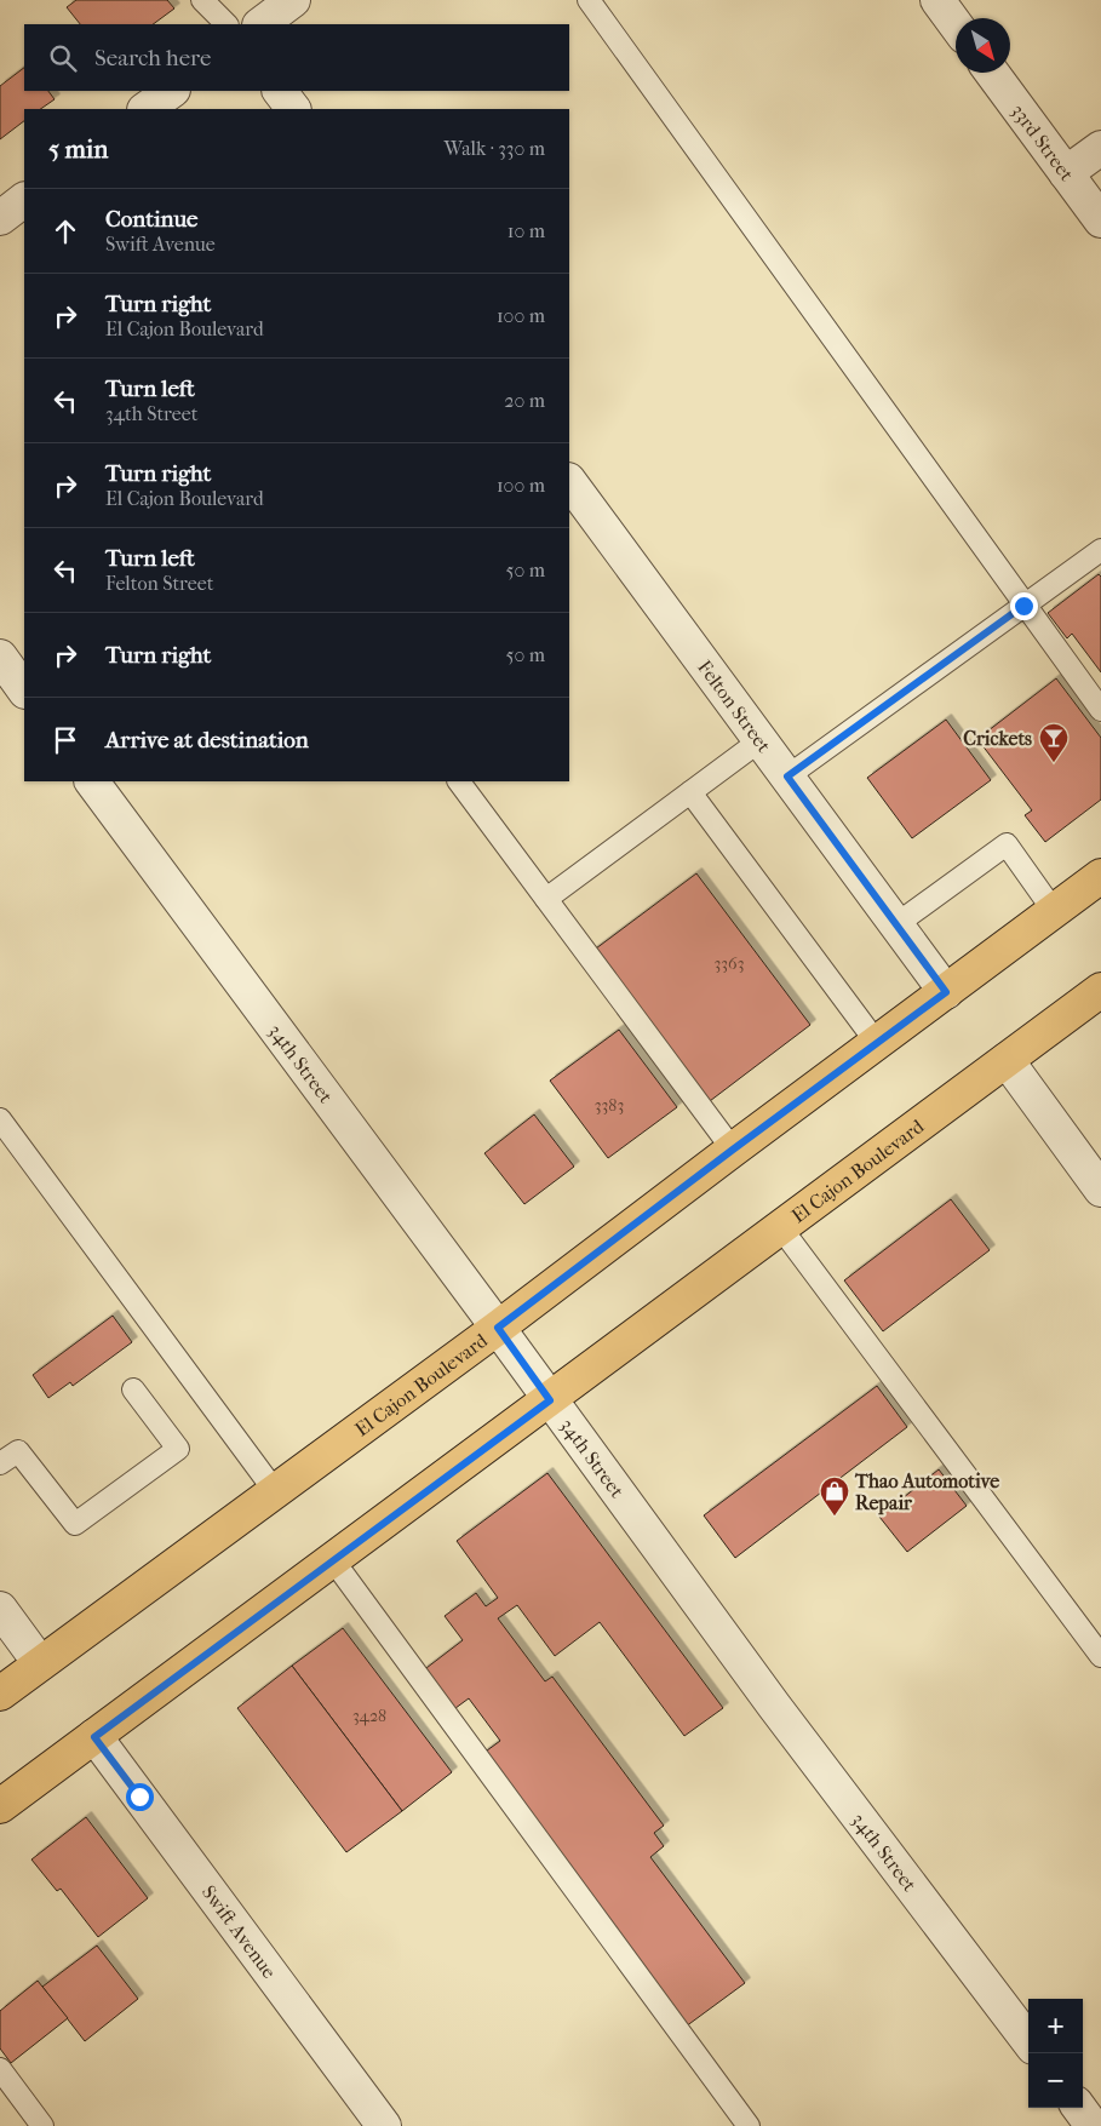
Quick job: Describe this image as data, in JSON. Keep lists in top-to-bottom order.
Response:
{
  "streets": {
    "main road": ["El Cajon Boulevard"],
    "street": [
      "33rd Street",
      "Felton Street",
      "34th Street",
      "Swift Avenue"
    ]
  },
  "crossings": [
    ["Felton Street", "El Cajon Boulevard"],
    ["34th Street", "El Cajon Boulevard"],
    ["El Cajon Boulevard", "Swift Avenue"]
  ],
  "places": {
    "bar": ["Crickets"],
    "shop": ["Thao Automotive Repair"]
  },
  "house_numbers": ["3363", "3383", "3428"],
  "north": "bottom right",
  "page": {
    "search": "Search here",
    "heading": ["5 min", "Walk · 330 m"],
    "list": [
      ["Continue", "Swift Avenue", "10 m"],
      ["Turn right", "El Cajon Boulevard", "100 m"],
      ["Turn left", "34th Street", "20 m"],
      ["Turn right", "El Cajon Boulevard", "100 m"],
      ["Turn left", "Felton Street", "50 m"],
      ["Turn right", "50 m"],
      "Arrive at destination"
    ],
    "map_buttons": ["+", "−"]
  }
}
